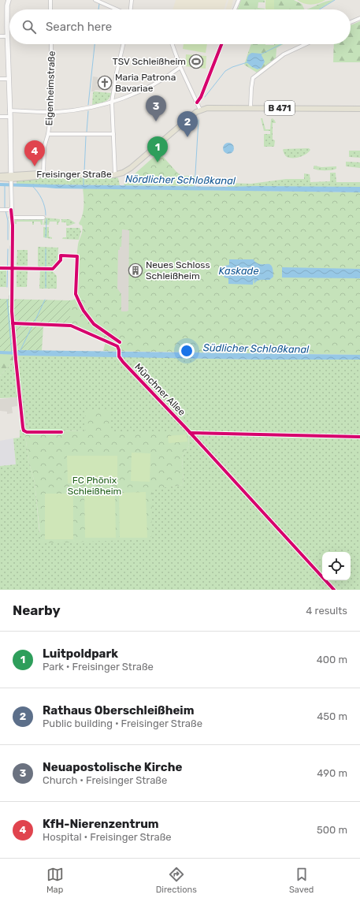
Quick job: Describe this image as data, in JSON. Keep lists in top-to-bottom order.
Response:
{
  "streets": {
    "main road": ["B 471", "Freisinger Straße"],
    "street": ["Eigenheimstraße"],
    "cycle path": ["Münchner Allee"]
  },
  "crossings": [
    ["Eigenheimstraße", "Freisinger Straße"],
    ["B 471", "Freisinger Straße"]
  ],
  "water": ["Nördlicher Schloßkanal", "Kaskade", "Südlicher Schloßkanal"],
  "parks": ["FC Phönix Schleißheim"],
  "places": {
    "sports": ["TSV Schleißheim"],
    "church": ["Maria Patrona Bavariae"],
    "building": ["Neues Schloss Schleißheim"]
  },
  "page": {
    "search": "Search here",
    "pins": [
      "3",
      "2",
      "1",
      "4"
    ],
    "heading": ["Nearby", "4 results"],
    "list": [
      {
        "mark": "1",
        "name": "Luitpoldpark",
        "note": "Park · Freisinger Straße",
        "value": "400 m"
      },
      {
        "mark": "2",
        "name": "Rathaus Oberschleißheim",
        "note": "Public building · Freisinger Straße",
        "value": "450 m"
      },
      {
        "mark": "3",
        "name": "Neuapostolische Kirche",
        "note": "Church · Freisinger Straße",
        "value": "490 m"
      },
      {
        "mark": "4",
        "name": "KfH-Nierenzentrum",
        "note": "Hospital · Freisinger Straße",
        "value": "500 m"
      }
    ],
    "nav": ["Map", "Directions", "Saved"]
  }
}
